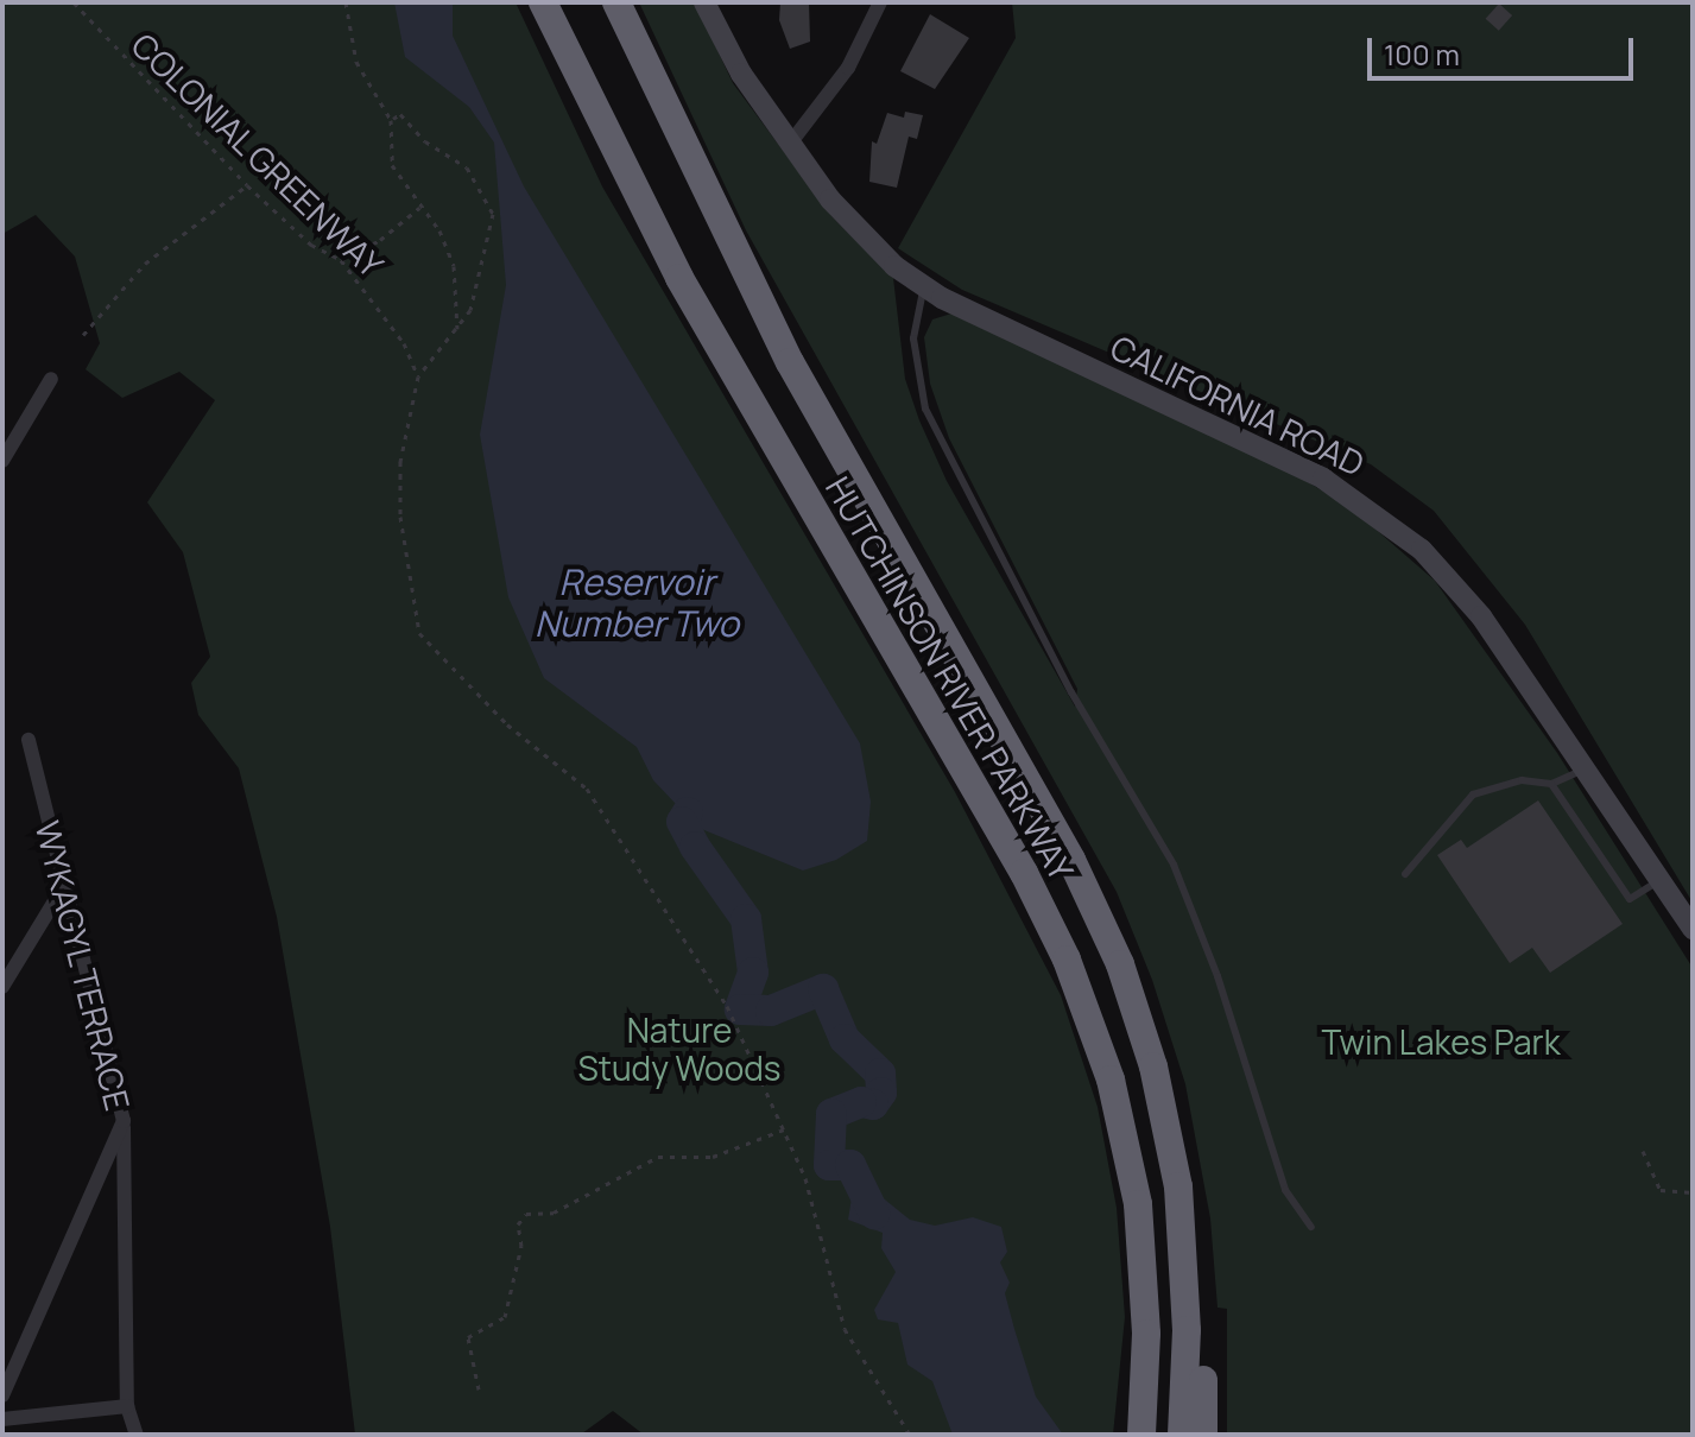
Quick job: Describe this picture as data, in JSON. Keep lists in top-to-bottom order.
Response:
{
  "streets": {
    "highway": ["HUTCHINSON RIVER PARKWAY"],
    "main road": ["CALIFORNIA ROAD"],
    "street": ["WYKAGYL TERRACE"],
    "path": ["COLONIAL GREENWAY"]
  },
  "water": ["Reservoir Number Two"],
  "parks": ["Nature Study Woods", "Twin Lakes Park"],
  "scale_bar": "100 m"
}
